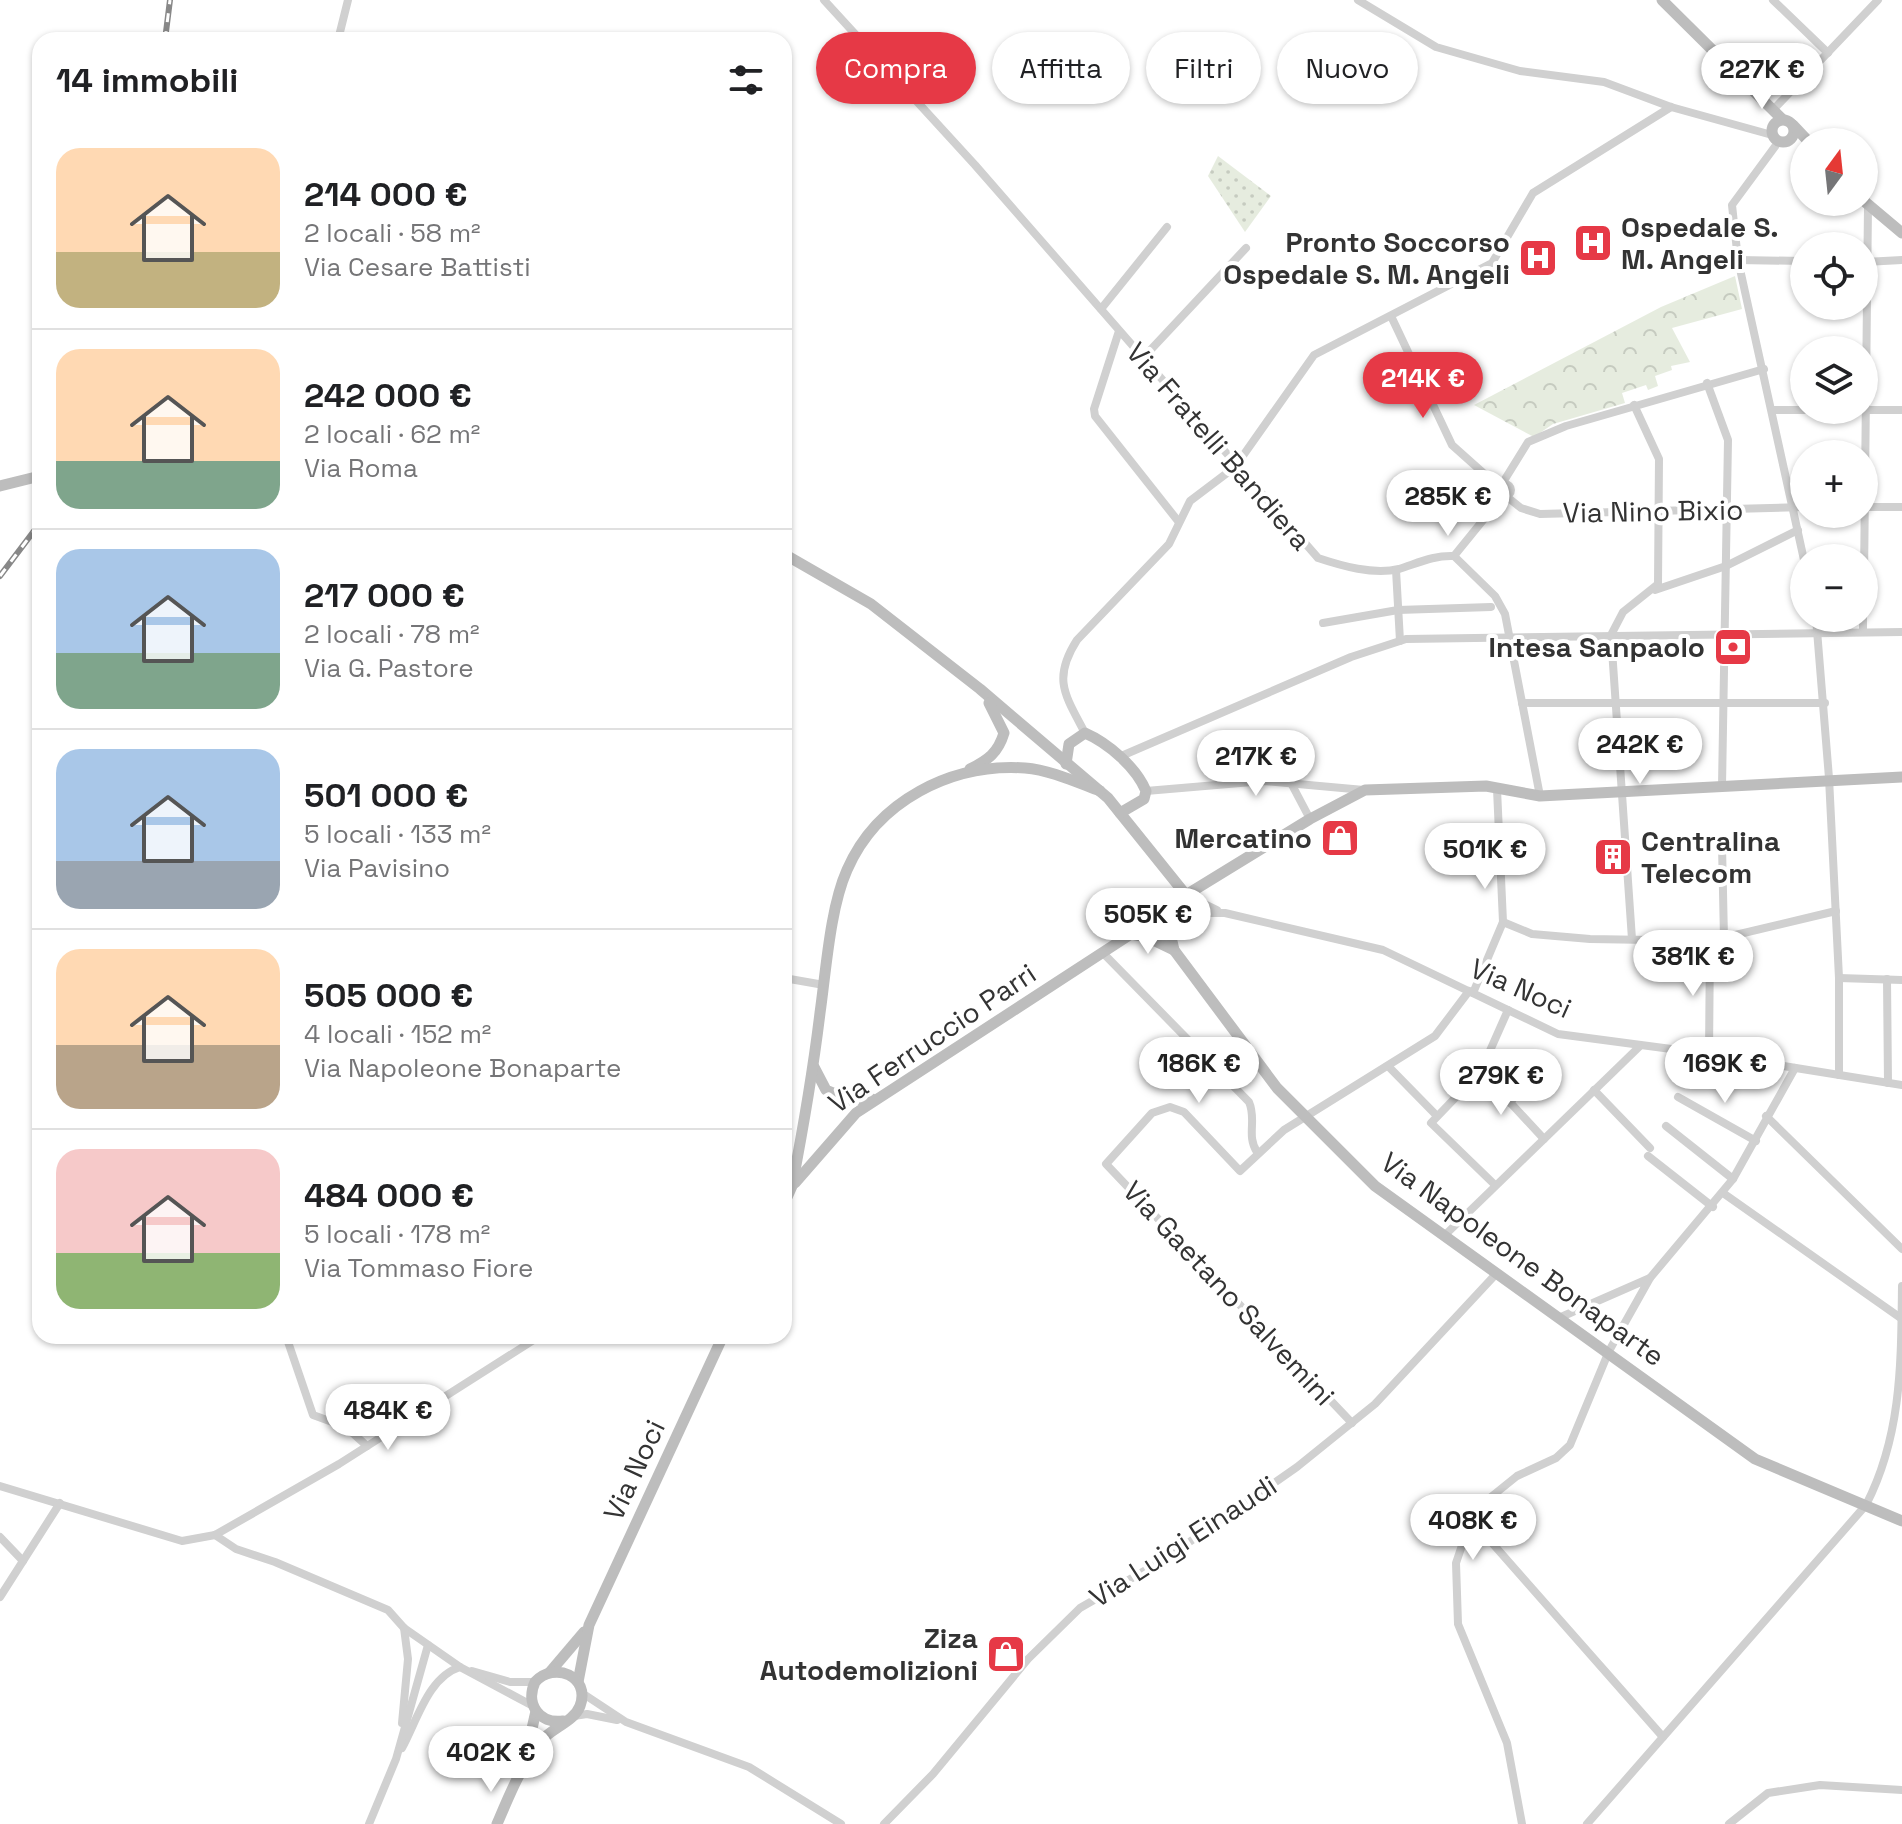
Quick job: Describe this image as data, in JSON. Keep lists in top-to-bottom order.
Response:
{
  "streets": {
    "main road": ["Via Noci", "Via Ferruccio Parri", "Via Napoleone Bonaparte"],
    "street": [
      "Via Fratelli Bandiera",
      "Via Nino Bixio",
      "Via Gaetano Salvemini",
      "Via Luigi Einaudi"
    ]
  },
  "crossings": [
    ["Via Noci", "Via Ferruccio Parri"],
    ["Via Napoleone Bonaparte", "Via Luigi Einaudi"],
    ["Via Gaetano Salvemini", "Via Luigi Einaudi"]
  ],
  "places": {
    "hospital": ["Ospedale S. M. Angeli", "Pronto Soccorso Ospedale S. M. Angeli"],
    "bank": ["Intesa Sanpaolo"],
    "shop": ["Mercatino", "Ziza Autodemolizioni"],
    "building": ["Centralina Telecom"]
  },
  "north": "top",
  "page": {
    "chip": [
      "Compra",
      "Affitta",
      "Filtri",
      "Nuovo"
    ],
    "heading": "14 immobili",
    "price": [
      "227K €",
      "214K €",
      "285K €",
      "242K €",
      "217K €",
      "501K €",
      "505K €",
      "381K €",
      "186K €",
      "169K €",
      "279K €",
      "484K €",
      "408K €",
      "402K €"
    ],
    "map_buttons": ["+", "−"],
    "list": [
      {
        "name": "214 000 €",
        "note": "2 locali · 58 m² · Via Cesare Battisti"
      },
      {
        "name": "242 000 €",
        "note": "2 locali · 62 m² · Via Roma"
      },
      {
        "name": "217 000 €",
        "note": "2 locali · 78 m² · Via G. Pastore"
      },
      {
        "name": "501 000 €",
        "note": "5 locali · 133 m² · Via Pavisino"
      },
      {
        "name": "505 000 €",
        "note": "4 locali · 152 m² · Via Napoleone Bonaparte"
      },
      {
        "name": "484 000 €",
        "note": "5 locali · 178 m² · Via Tommaso Fiore"
      }
    ]
  }
}
